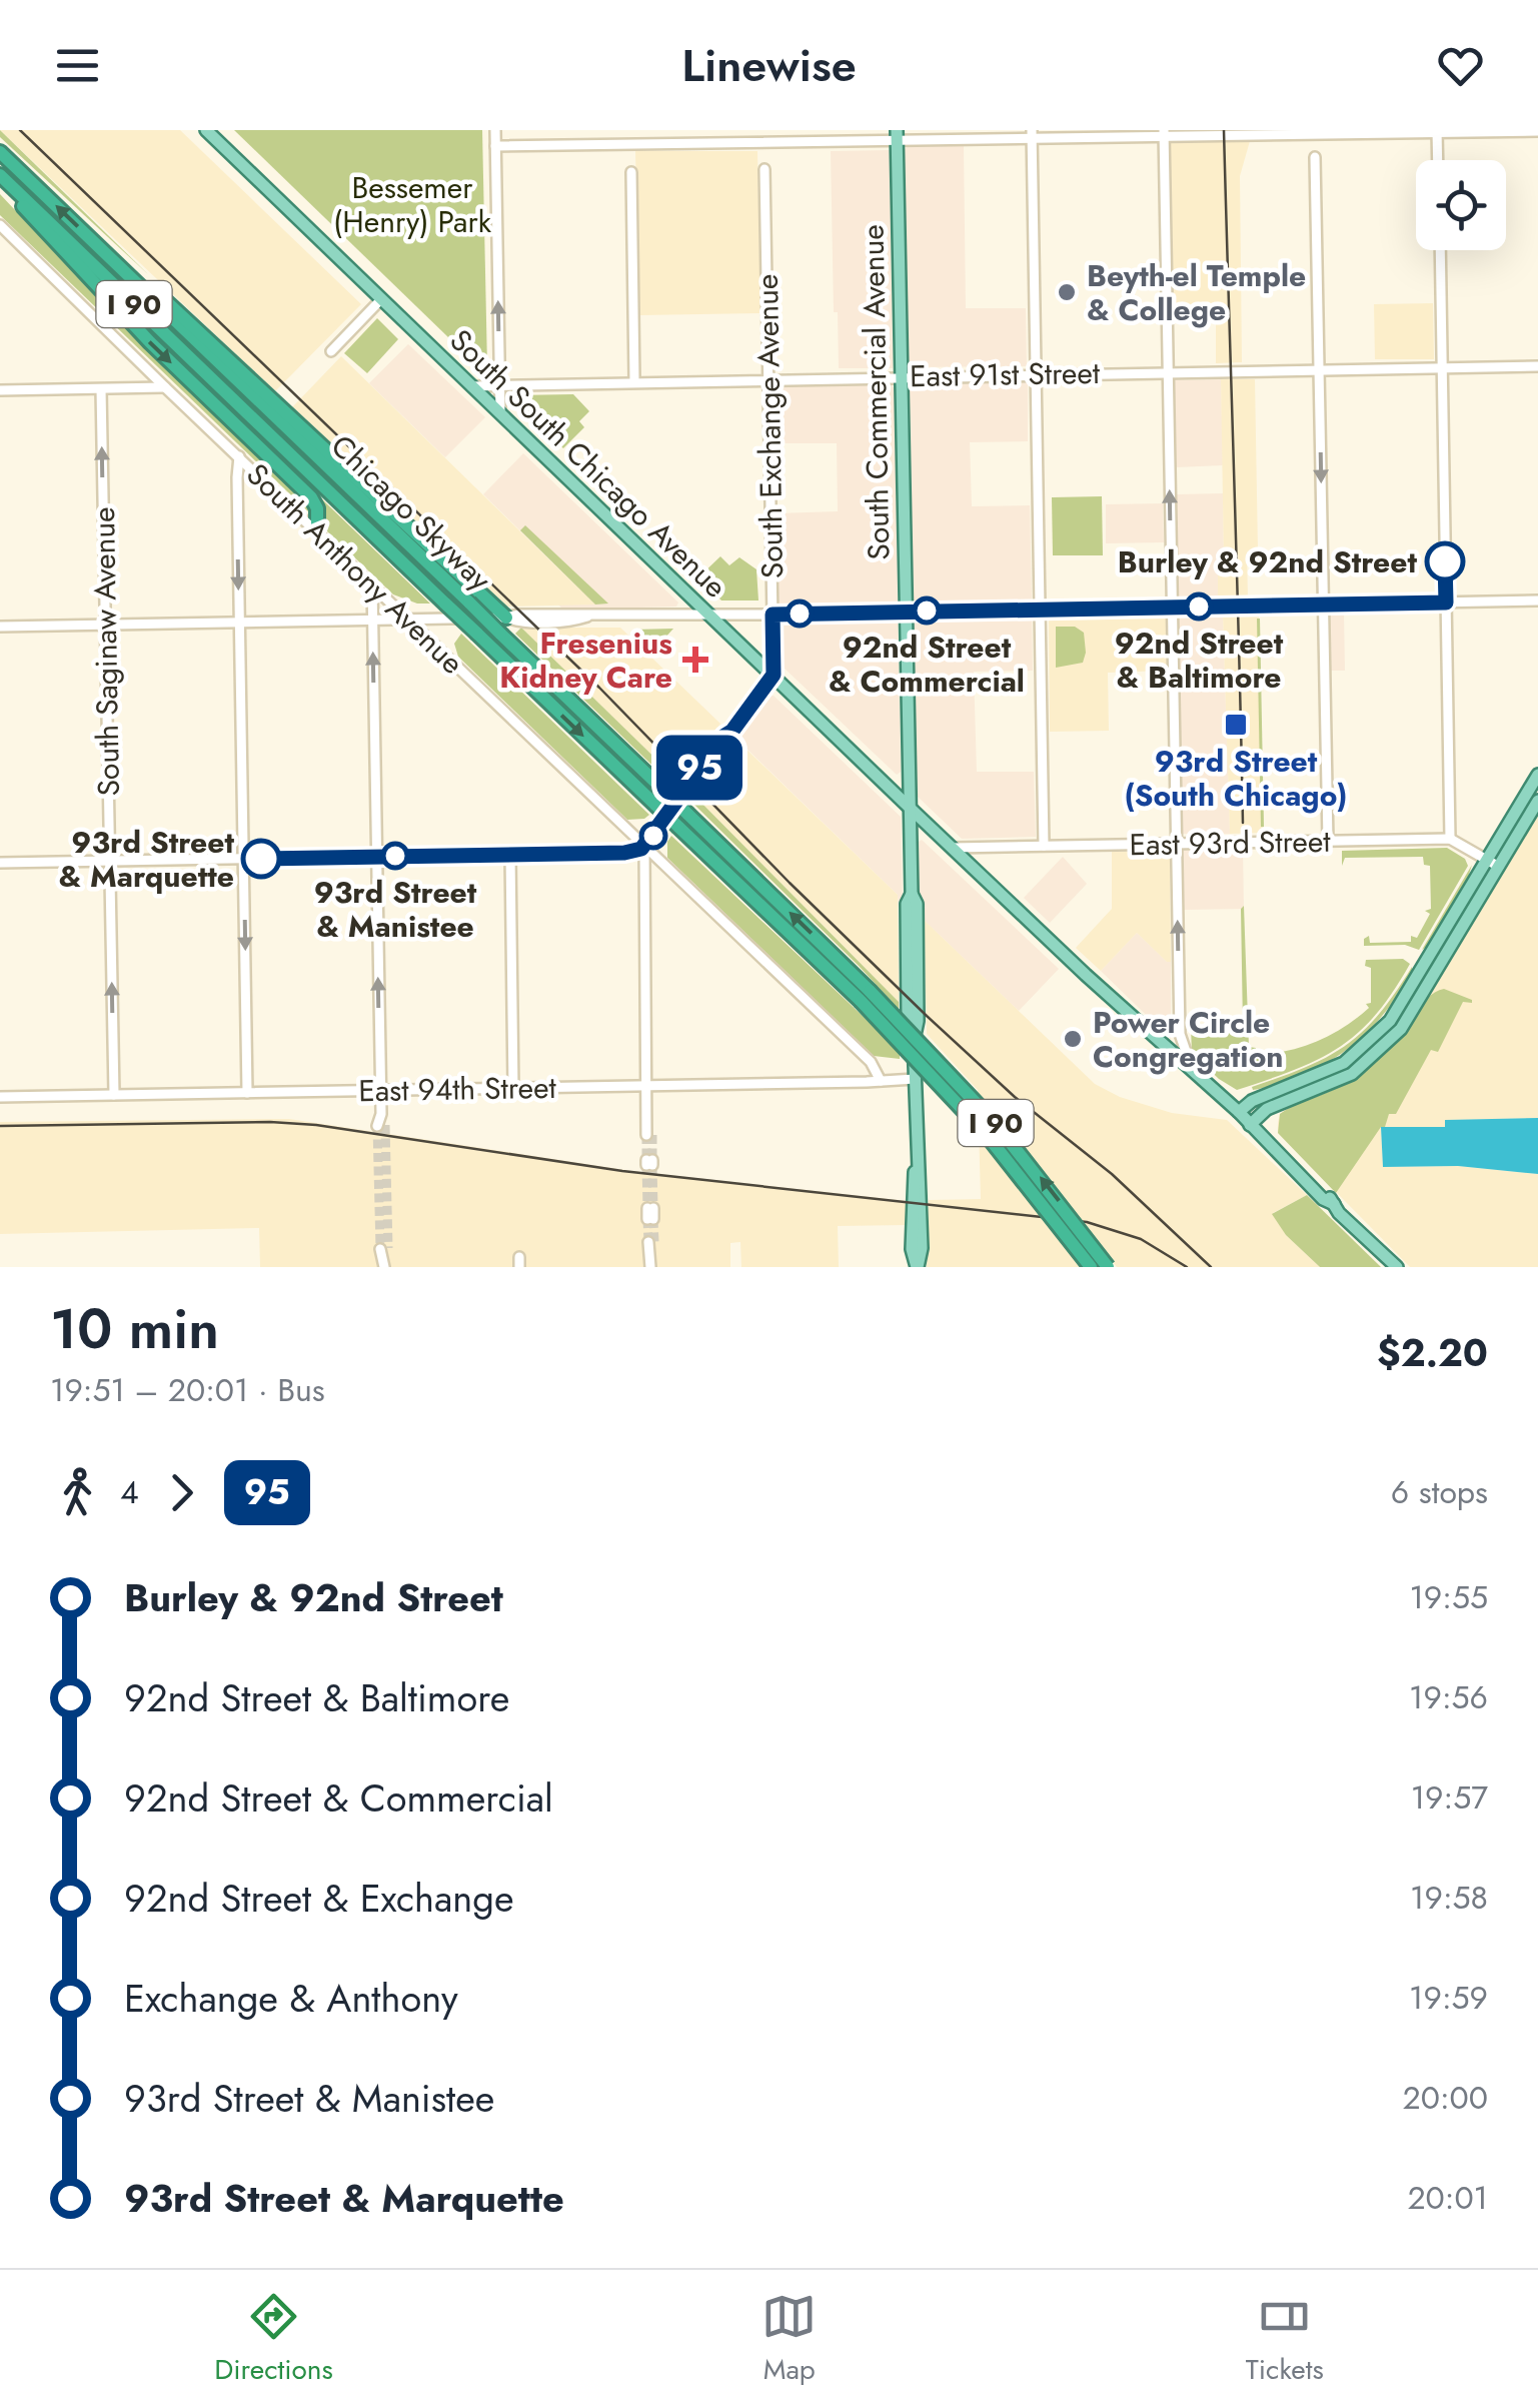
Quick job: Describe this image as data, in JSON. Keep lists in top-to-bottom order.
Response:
{
  "streets": {
    "highway": ["I 90", "Chicago Skyway"],
    "main road": ["South Commercial Avenue", "South South Chicago Avenue"],
    "street": [
      "East 91st Street",
      "South Exchange Avenue",
      "South Anthony Avenue",
      "South Saginaw Avenue",
      "East 93rd Street",
      "East 94th Street"
    ]
  },
  "crossings": [
    ["East 91st Street", "South Commercial Avenue"],
    ["East 91st Street", "South Exchange Avenue"],
    ["East 91st Street", "South South Chicago Avenue"],
    ["South Commercial Avenue", "South South Chicago Avenue"],
    ["South Commercial Avenue", "East 94th Street"],
    ["South Exchange Avenue", "South South Chicago Avenue"],
    ["South South Chicago Avenue", "East 93rd Street"],
    ["South Anthony Avenue", "East 94th Street"],
    ["South Saginaw Avenue", "East 94th Street"]
  ],
  "one_way": ["South Saginaw Avenue"],
  "parks": ["Bessemer (Henry) Park"],
  "places": {
    "other": [
      "Beyth-el Temple & College",
      "Burley & 92nd Street",
      "92nd Street & Baltimore",
      "92nd Street & Commercial",
      "93rd Street & Manistee",
      "93rd Street & Marquette",
      "Power Circle Congregation"
    ],
    "health": ["Fresenius Kidney Care"],
    "transit": ["93rd Street (South Chicago)"]
  },
  "lines": ["bus line 95"],
  "page": {
    "header": "Linewise",
    "on_map": "95",
    "heading": ["10 min", "19:51 – 20:01 · Bus", "$2.20"],
    "legs": ["4", "95", "6 stops"],
    "list": [
      {
        "name": "Burley & 92nd Street",
        "value": "19:55"
      },
      {
        "name": "92nd Street & Baltimore",
        "value": "19:56"
      },
      {
        "name": "92nd Street & Commercial",
        "value": "19:57"
      },
      {
        "name": "92nd Street & Exchange",
        "value": "19:58"
      },
      {
        "name": "Exchange & Anthony",
        "value": "19:59"
      },
      {
        "name": "93rd Street & Manistee",
        "value": "20:00"
      },
      {
        "name": "93rd Street & Marquette",
        "value": "20:01"
      }
    ],
    "tabs": ["Directions", "Map", "Tickets"]
  }
}
